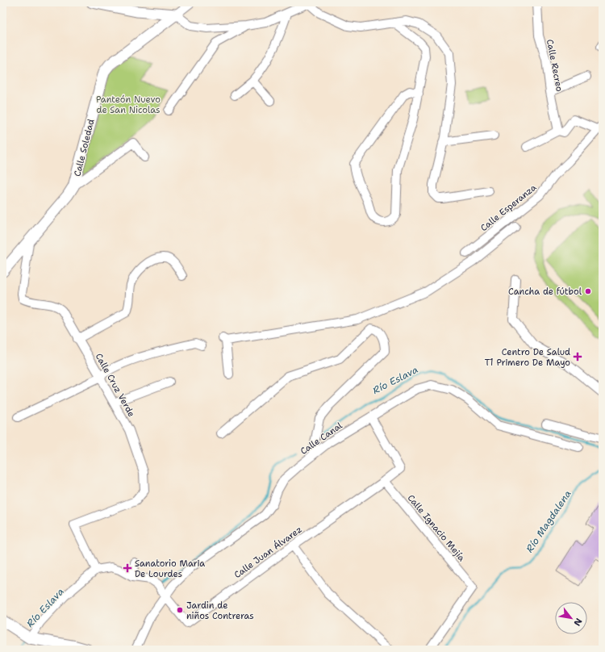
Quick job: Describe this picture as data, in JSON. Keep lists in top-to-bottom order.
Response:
{
  "streets": {
    "street": [
      "Calle Recreo",
      "Calle Soledad",
      "Calle Esperanza",
      "Calle Cruz Verde",
      "Calle Canal",
      "Calle Ignacio Mejía",
      "Calle Juan Álvarez"
    ]
  },
  "crossings": [
    ["Calle Recreo", "Calle Esperanza"],
    ["Calle Soledad", "Calle Cruz Verde"],
    ["Calle Canal", "Calle Juan Álvarez"],
    ["Calle Ignacio Mejía", "Calle Juan Álvarez"]
  ],
  "water": ["Río Eslava", "Río Magdalena"],
  "parks": ["Panteón Nuevo de San Nicolas"],
  "places": {
    "other": ["Cancha de fútbol", "Jardin de niños Contreras"],
    "health": ["Centro De Salud T1 Primero De Mayo", "Sanatorio Maria De Lourdes"]
  },
  "north": "bottom right"
}
